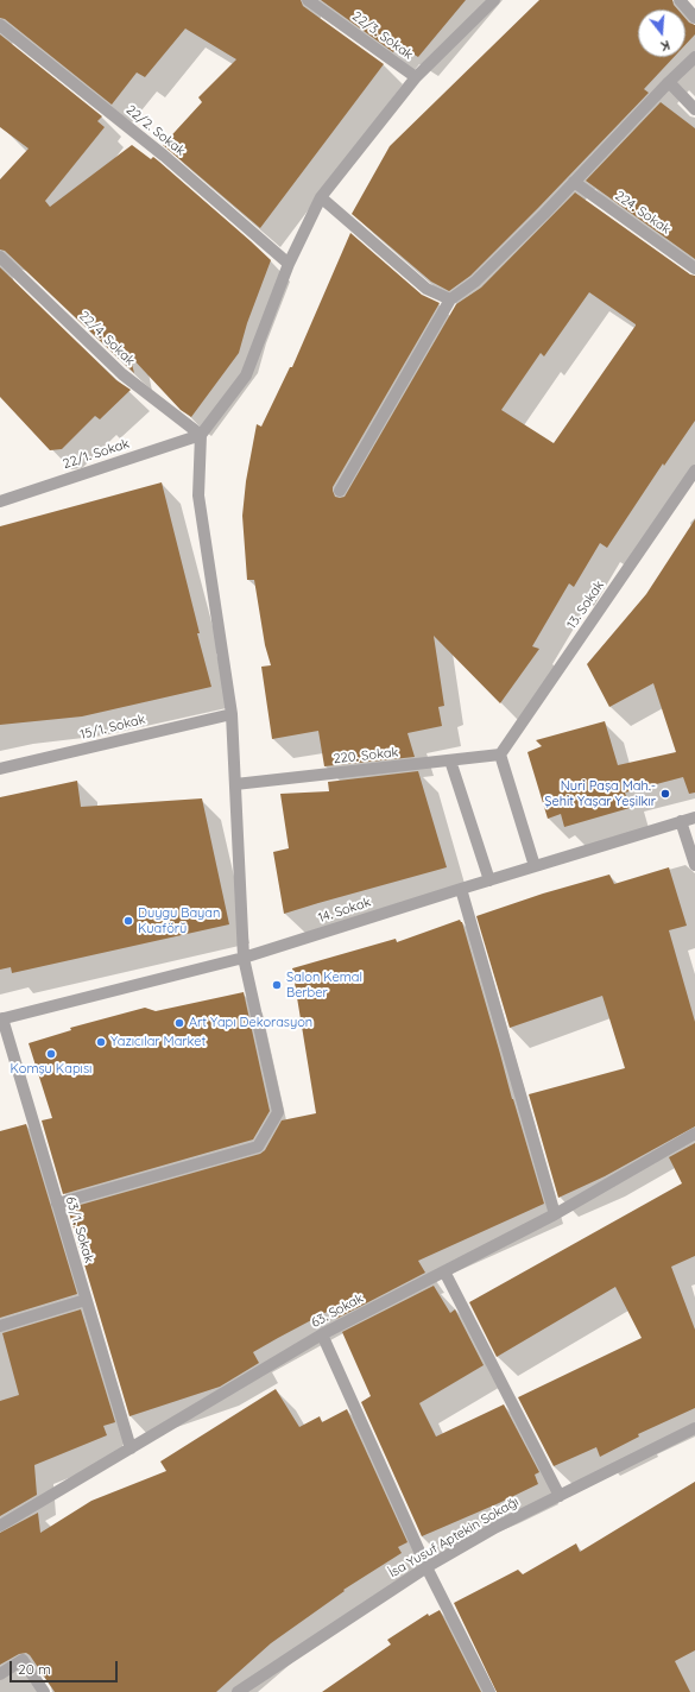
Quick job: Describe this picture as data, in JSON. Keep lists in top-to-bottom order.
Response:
{
  "streets": {
    "street": [
      "22/3. Sokak",
      "22/2. Sokak",
      "224. Sokak",
      "22/4. Sokak",
      "22/1. Sokak",
      "13. Sokak",
      "15/1. Sokak",
      "220. Sokak",
      "14. Sokak",
      "63/1. Sokak",
      "63. Sokak",
      "İsa Yusuf Aptekin Sokağı"
    ]
  },
  "crossings": [
    ["22/4. Sokak", "22/1. Sokak"],
    ["13. Sokak", "220. Sokak"],
    ["14. Sokak", "63/1. Sokak"],
    ["63/1. Sokak", "63. Sokak"]
  ],
  "places": [
    "Nuri Paşa Mah.- Şehit Yaşar Yeşilkır",
    "Duygu Bayan Kuaförü",
    "Salon Kemal Berber",
    "Art Yapı Dekorasyon",
    "Yazıcılar Market",
    "Komşu Kapısı"
  ],
  "scale_bar": "20 m",
  "north": "bottom"
}
